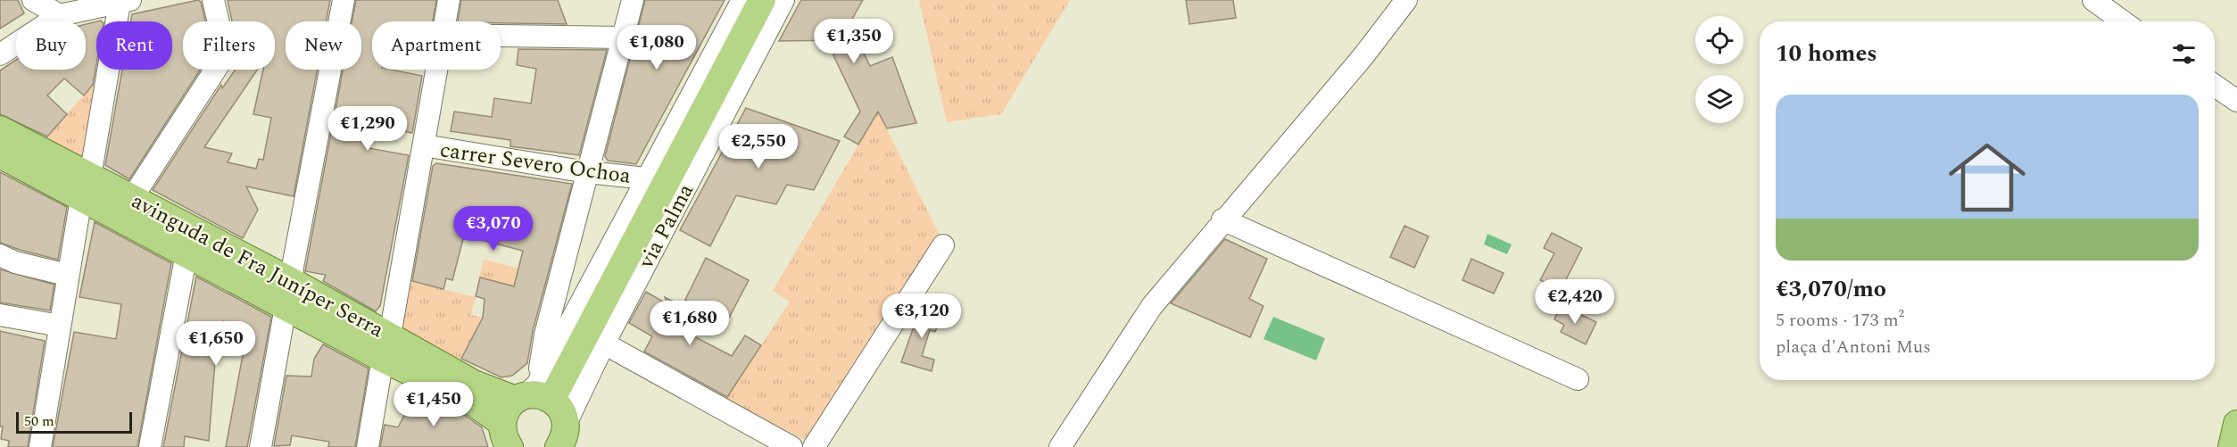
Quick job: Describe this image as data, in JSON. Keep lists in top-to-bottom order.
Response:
{
  "streets": {
    "main road": ["via Palma", "avinguda de Fra Juníper Serra"],
    "street": ["carrer Severo Ochoa"]
  },
  "crossings": [
    ["carrer Severo Ochoa", "via Palma"],
    ["via Palma", "avinguda de Fra Juníper Serra"]
  ],
  "scale_bar": "50 m",
  "page": {
    "price": [
      "€1,350",
      "€1,080",
      "€1,290",
      "€2,550",
      "€3,070",
      "€2,420",
      "€3,120",
      "€1,680",
      "€1,650",
      "€1,450"
    ],
    "chip": [
      "Buy",
      "Rent",
      "Filters",
      "New",
      "Apartment"
    ],
    "heading": "10 homes",
    "list": [
      {
        "name": "€3,070/mo",
        "note": "5 rooms · 173 m² · plaça d'Antoni Mus"
      }
    ],
    "scale": "50 m"
  }
}
